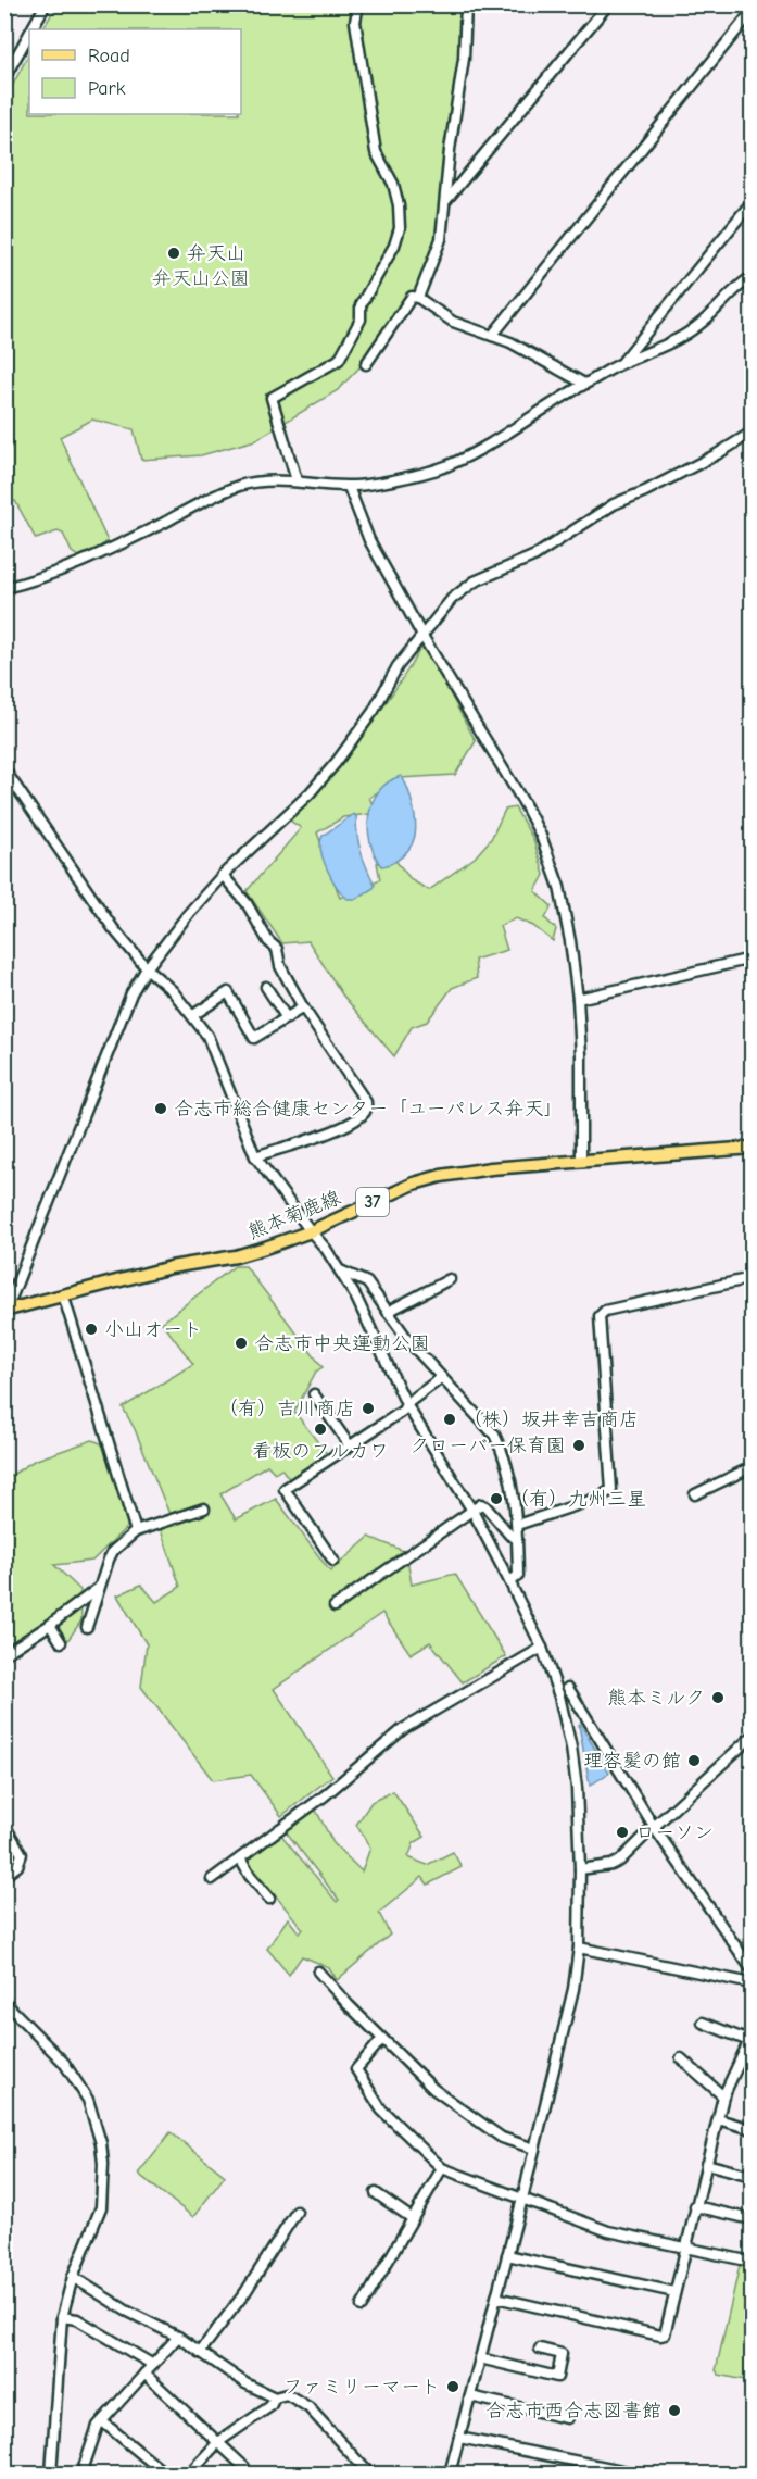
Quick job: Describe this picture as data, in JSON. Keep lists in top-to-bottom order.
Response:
{
  "streets": {
    "main road": ["37", "熊本菊鹿線"]
  },
  "parks": ["弁天山公園"],
  "places": [
    "弁天山",
    "合志市総合健康センター「ユーパレス弁天」",
    "小山オート",
    "合志市中央運動公園",
    "（有）吉川商店",
    "（株）坂井幸吉商店",
    "看板のフルカワ",
    "クローバー保育園",
    "（有）九州三星",
    "熊本ミルク",
    "理容髪の館",
    "ローソン",
    "ファミリーマート",
    "合志市西合志図書館"
  ],
  "legend": ["Road", "Park"]
}
